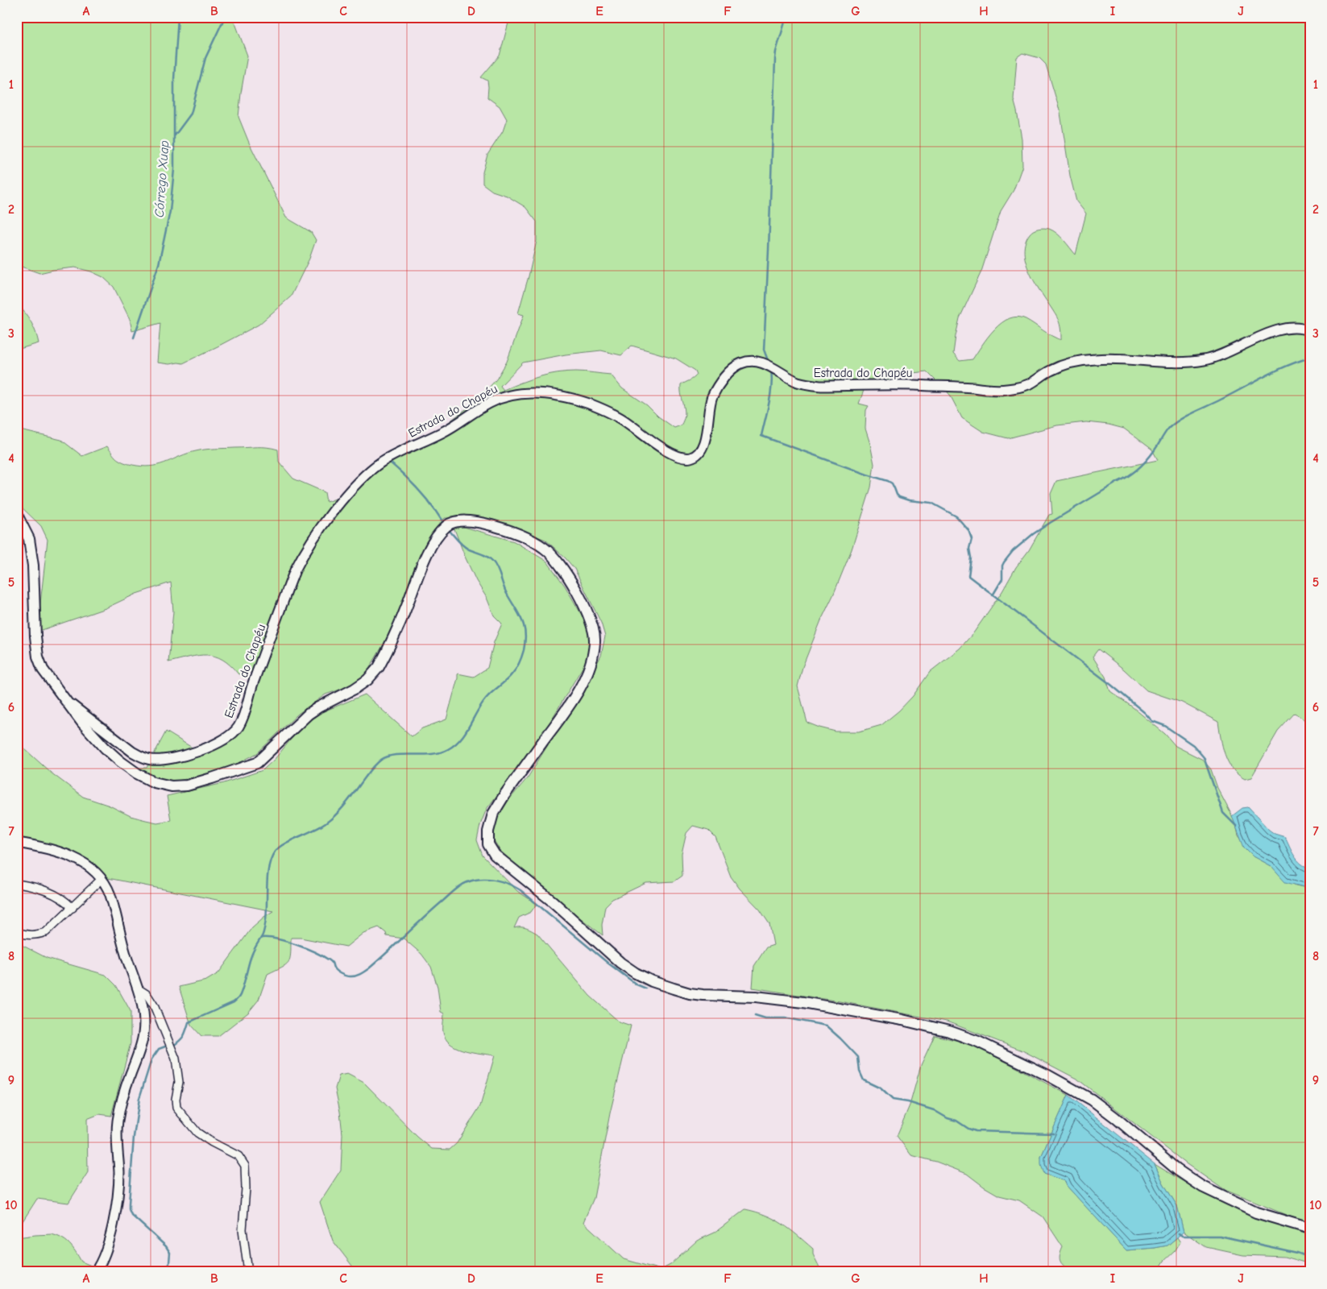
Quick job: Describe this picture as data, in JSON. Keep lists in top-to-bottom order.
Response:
{
  "streets": {
    "street": ["Estrada do Chapéu"]
  },
  "water": ["Córrego Xuap"],
  "grid": {
    "columns": [
      "A",
      "B",
      "C",
      "D",
      "E",
      "F",
      "G",
      "H",
      "I",
      "J"
    ],
    "rows": [
      "1",
      "2",
      "3",
      "4",
      "5",
      "6",
      "7",
      "8",
      "9",
      "10"
    ]
  }
}
